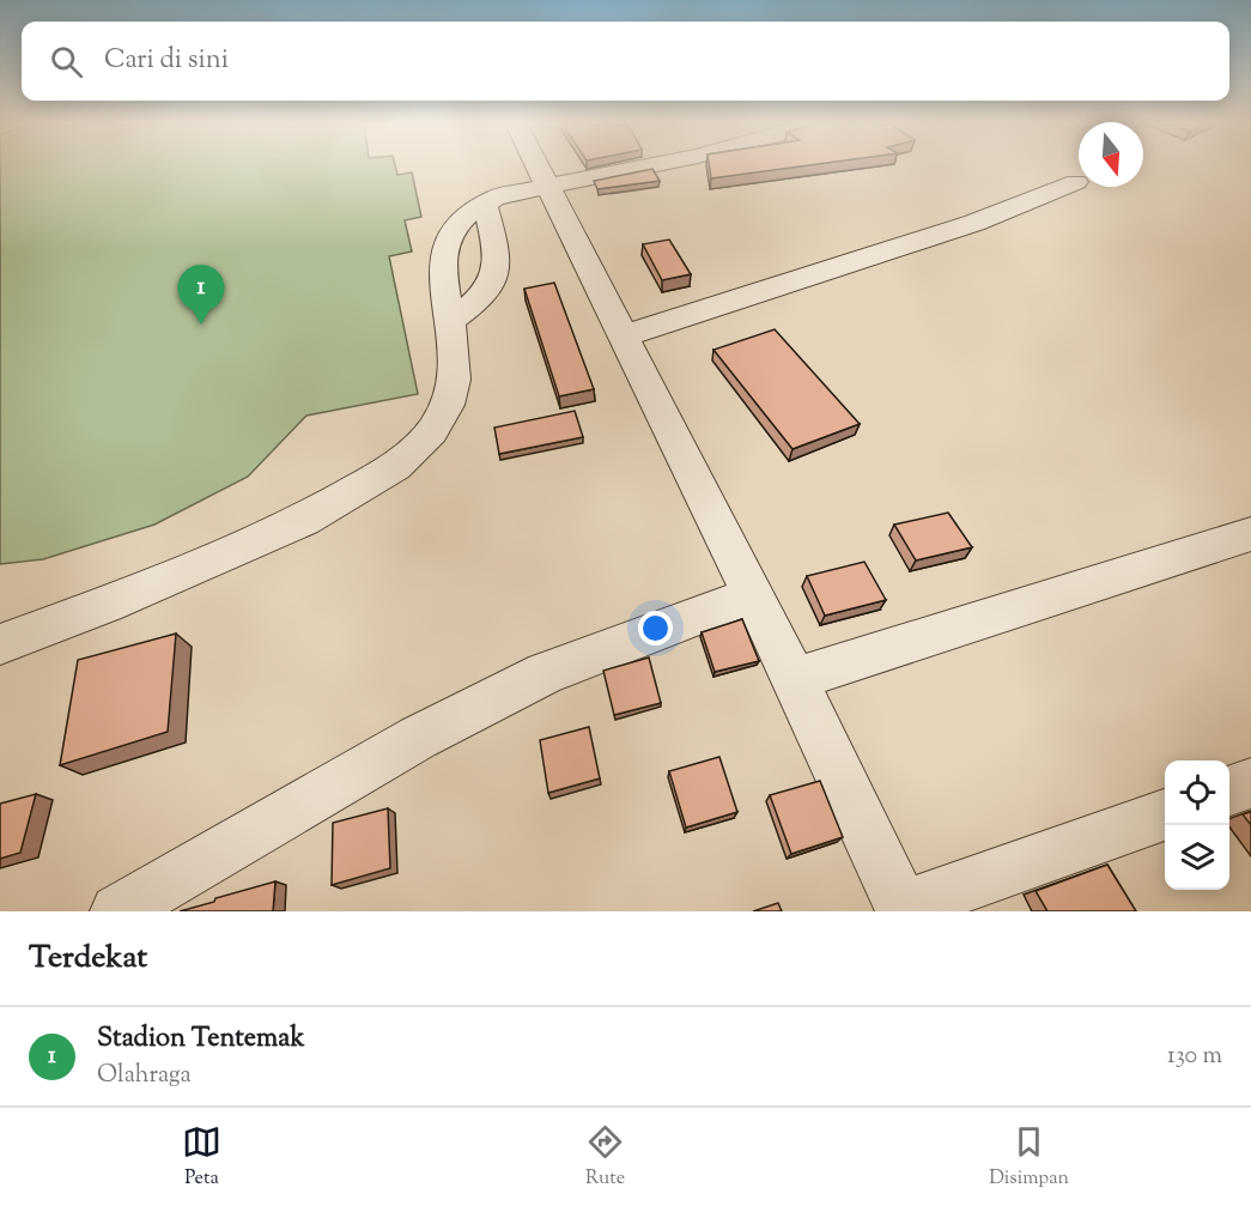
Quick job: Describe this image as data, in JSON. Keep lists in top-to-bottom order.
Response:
{
  "north": "bottom",
  "page": {
    "search": "Cari di sini",
    "pins": "1",
    "heading": "Terdekat",
    "list": [
      {
        "mark": "1",
        "name": "Stadion Tentemak",
        "note": "Olahraga",
        "value": "130 m"
      }
    ],
    "nav": ["Peta", "Rute", "Disimpan"]
  }
}
